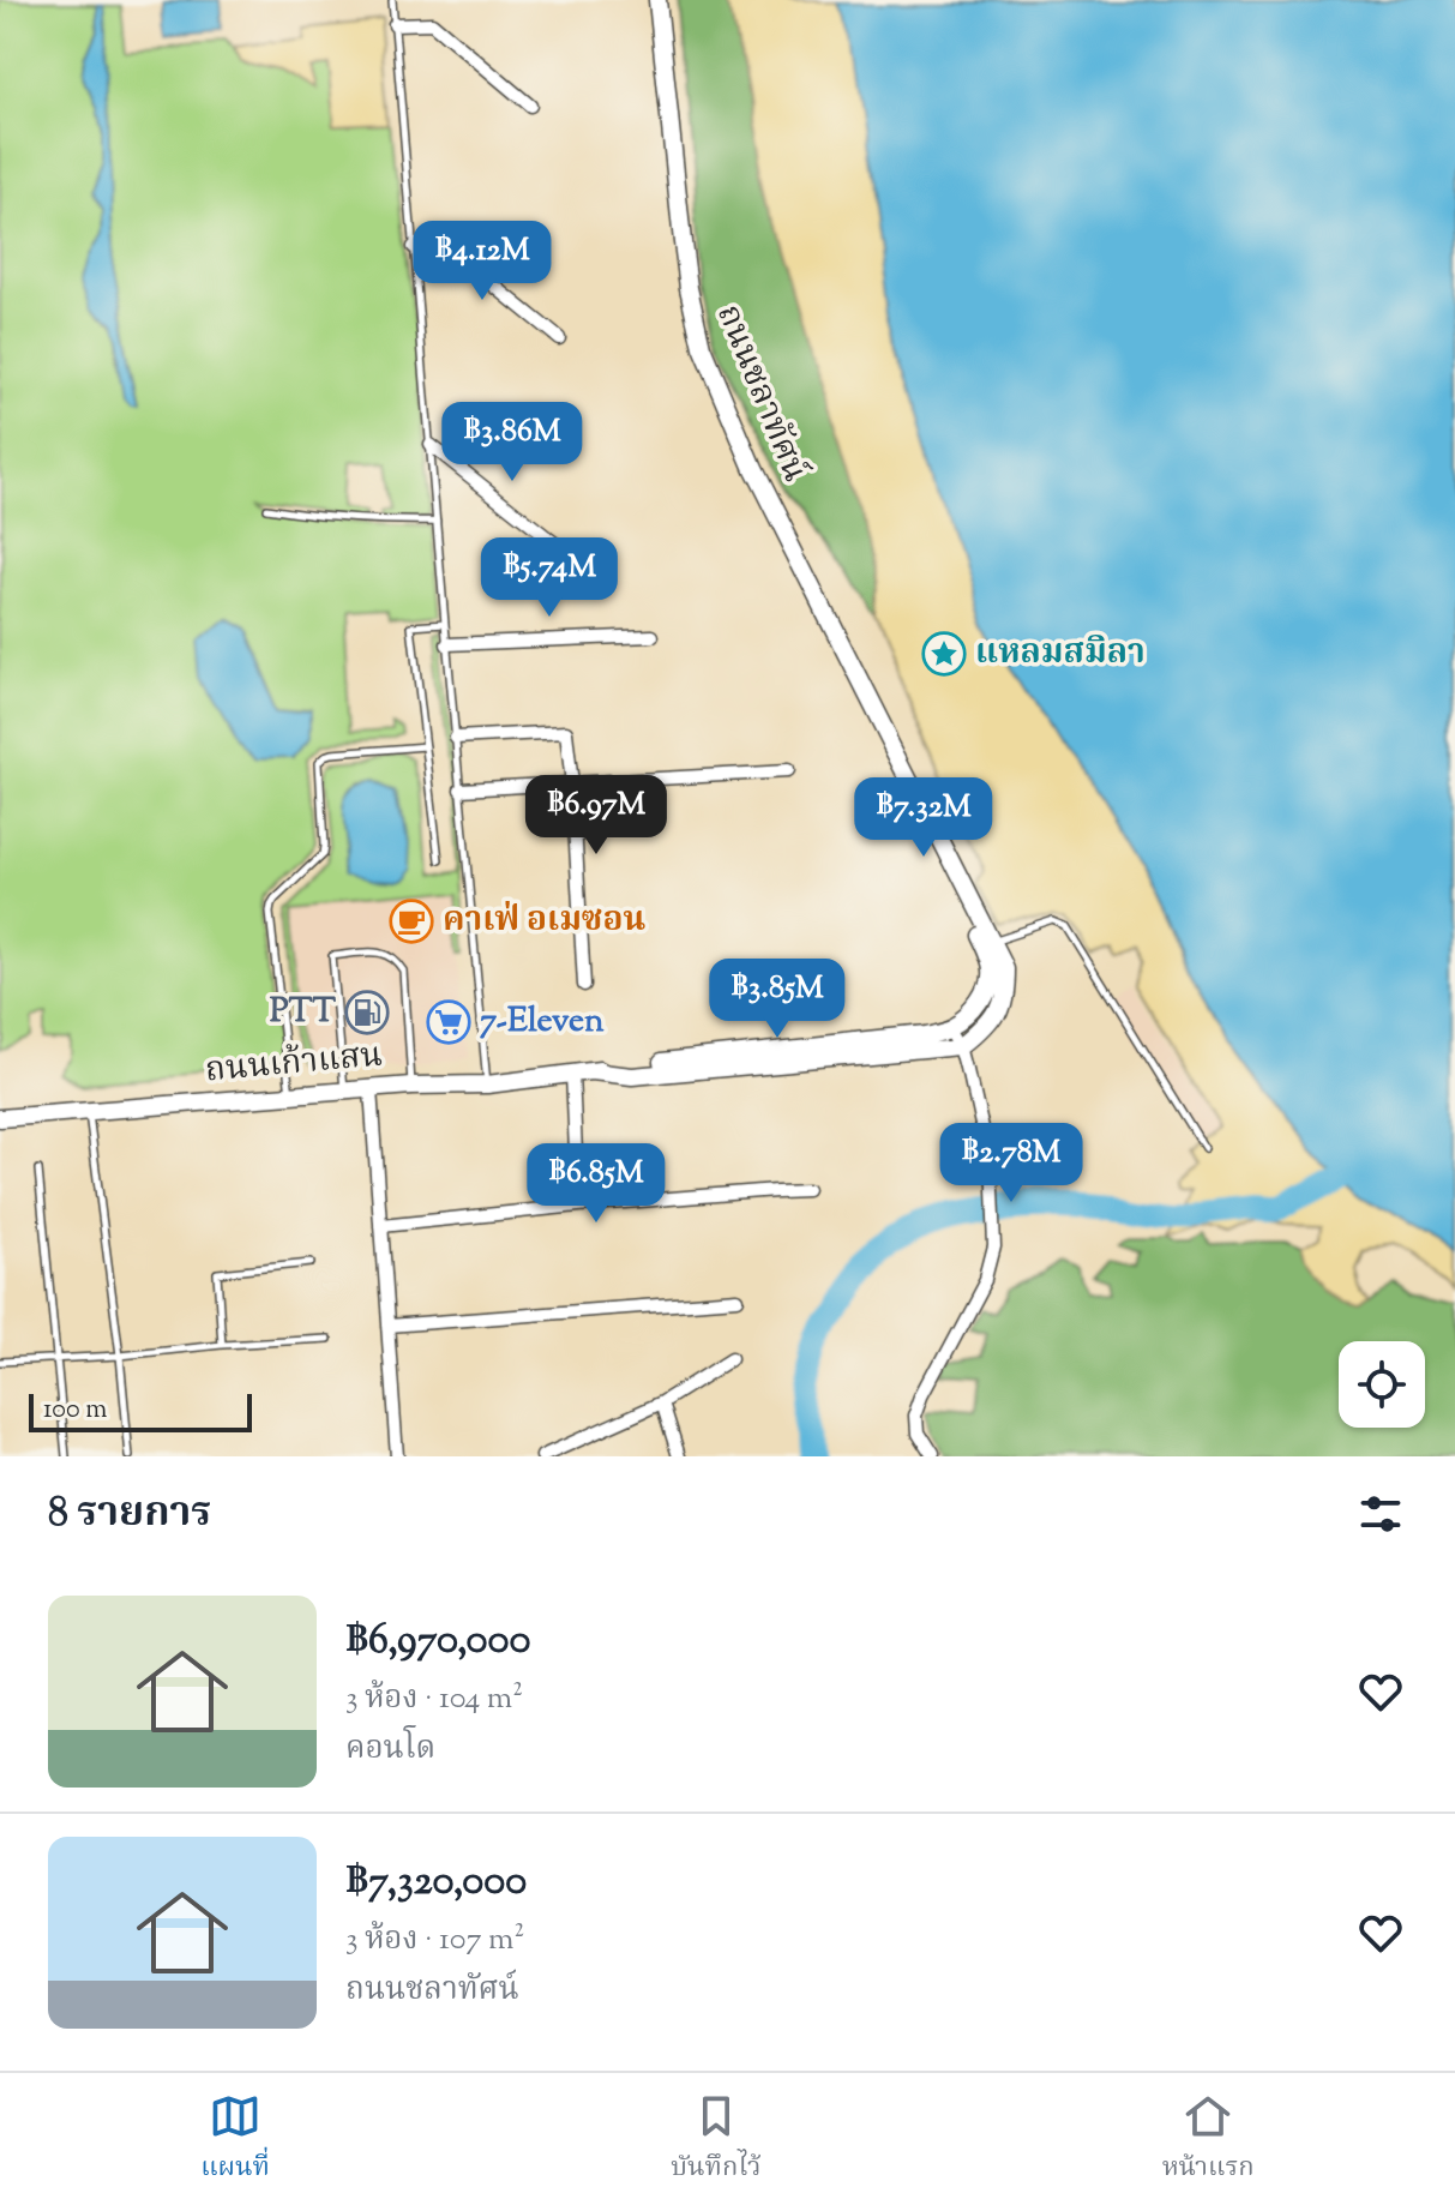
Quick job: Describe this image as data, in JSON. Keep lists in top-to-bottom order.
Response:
{
  "streets": {
    "main road": ["ถนนชลาทัศน์", "ถนนเก้าแสน"]
  },
  "crossings": [
    ["ถนนชลาทัศน์", "ถนนเก้าแสน"]
  ],
  "places": {
    "place": ["แหลมสมิลา"],
    "cafe": ["คาเฟ่ อเมซอน"],
    "fuel station": ["PTT"],
    "supermarket": ["7-Eleven"]
  },
  "scale_bar": "100 m",
  "page": {
    "price": [
      "฿4.12M",
      "฿3.86M",
      "฿5.74M",
      "฿6.97M",
      "฿7.32M",
      "฿3.85M",
      "฿2.78M",
      "฿6.85M"
    ],
    "scale": "100 m",
    "heading": "8 รายการ",
    "list": [
      {
        "name": "฿6,970,000",
        "note": "3 ห้อง · 104 m² · คอนโด"
      },
      {
        "name": "฿7,320,000",
        "note": "3 ห้อง · 107 m² · ถนนชลาทัศน์"
      }
    ],
    "tabs": ["แผนที่", "บันทึกไว้", "หน้าแรก"]
  }
}
